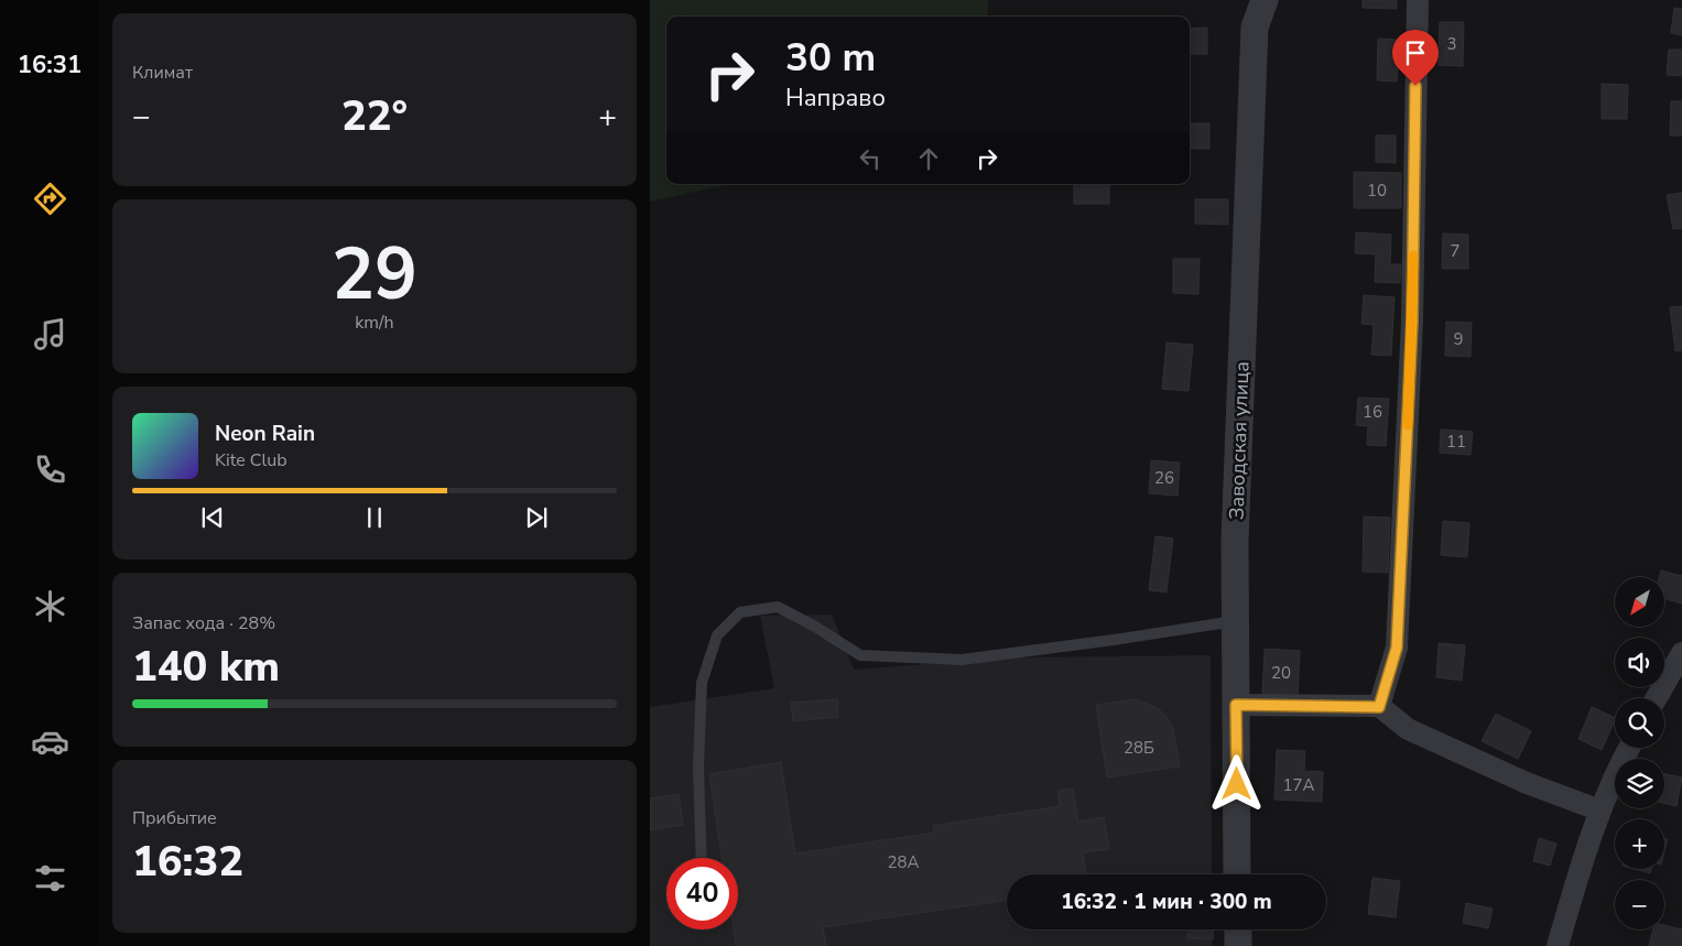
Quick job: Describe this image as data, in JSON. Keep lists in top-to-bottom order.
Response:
{
  "streets": {
    "street": ["Заводская улица"]
  },
  "house_numbers": [
    "3",
    "10",
    "7",
    "9",
    "16",
    "11",
    "26",
    "20",
    "28Б",
    "17А",
    "28А"
  ],
  "north": "bottom left",
  "page": {
    "tabs": "16:31",
    "tile": [
      "Климат",
      ["29", "km/h"],
      ["Запас хода · 28%", "140 km"],
      ["Прибытие", "16:32"]
    ],
    "turn": ["30 m", "Направо"],
    "heat": ["−", "22°", "+"],
    "song": ["Neon Rain", "Kite Club"],
    "map_buttons": ["+", "−"],
    "limit": "40",
    "trip": "16:32 · 1 мин · 300 m"
  }
}
